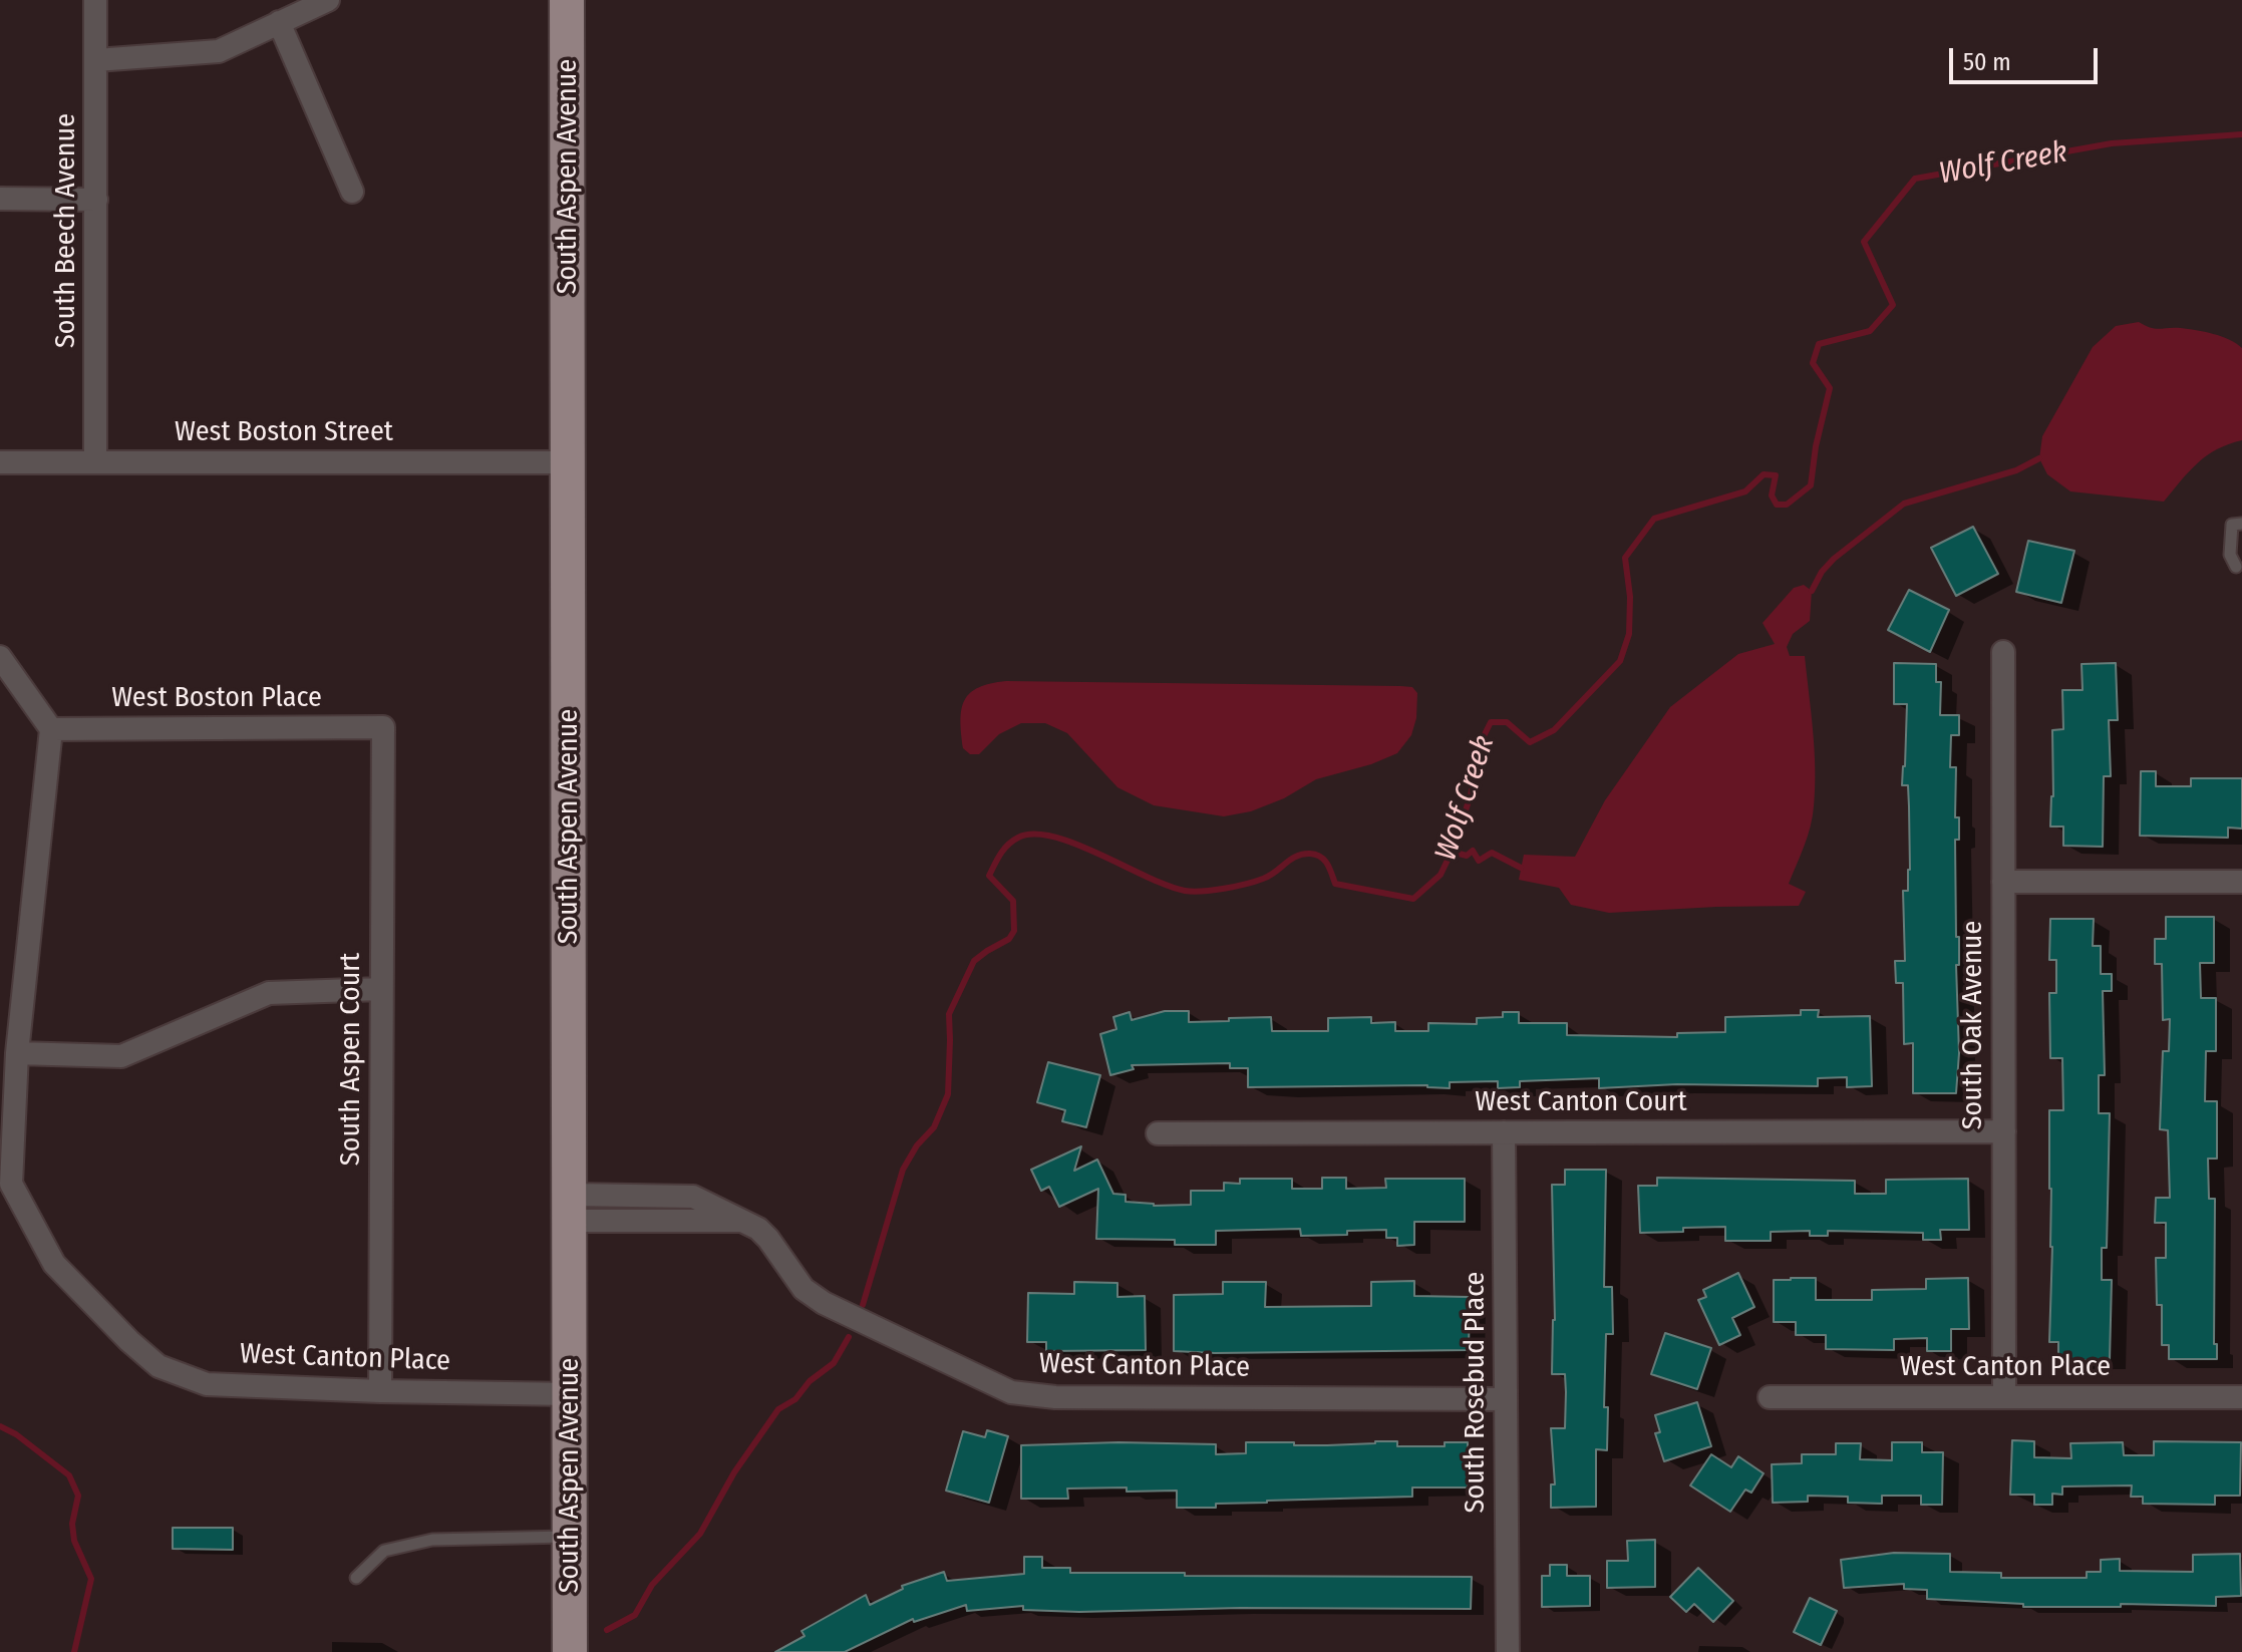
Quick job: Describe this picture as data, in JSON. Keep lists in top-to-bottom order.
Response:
{
  "streets": {
    "main road": ["South Aspen Avenue"],
    "street": [
      "South Beech Avenue",
      "West Boston Street",
      "West Boston Place",
      "South Oak Avenue",
      "South Aspen Court",
      "West Canton Court",
      "West Canton Place",
      "South Rosebud Place"
    ]
  },
  "crossings": [
    ["South Aspen Avenue", "West Boston Street"],
    ["South Aspen Avenue", "West Canton Place"],
    ["South Beech Avenue", "West Boston Street"],
    ["West Boston Place", "South Aspen Court"],
    ["South Oak Avenue", "West Canton Court"],
    ["South Oak Avenue", "West Canton Place"],
    ["South Aspen Court", "West Canton Place"],
    ["West Canton Court", "South Rosebud Place"],
    ["West Canton Place", "South Rosebud Place"]
  ],
  "water": ["Wolf Creek"],
  "scale_bar": "50 m"
}
